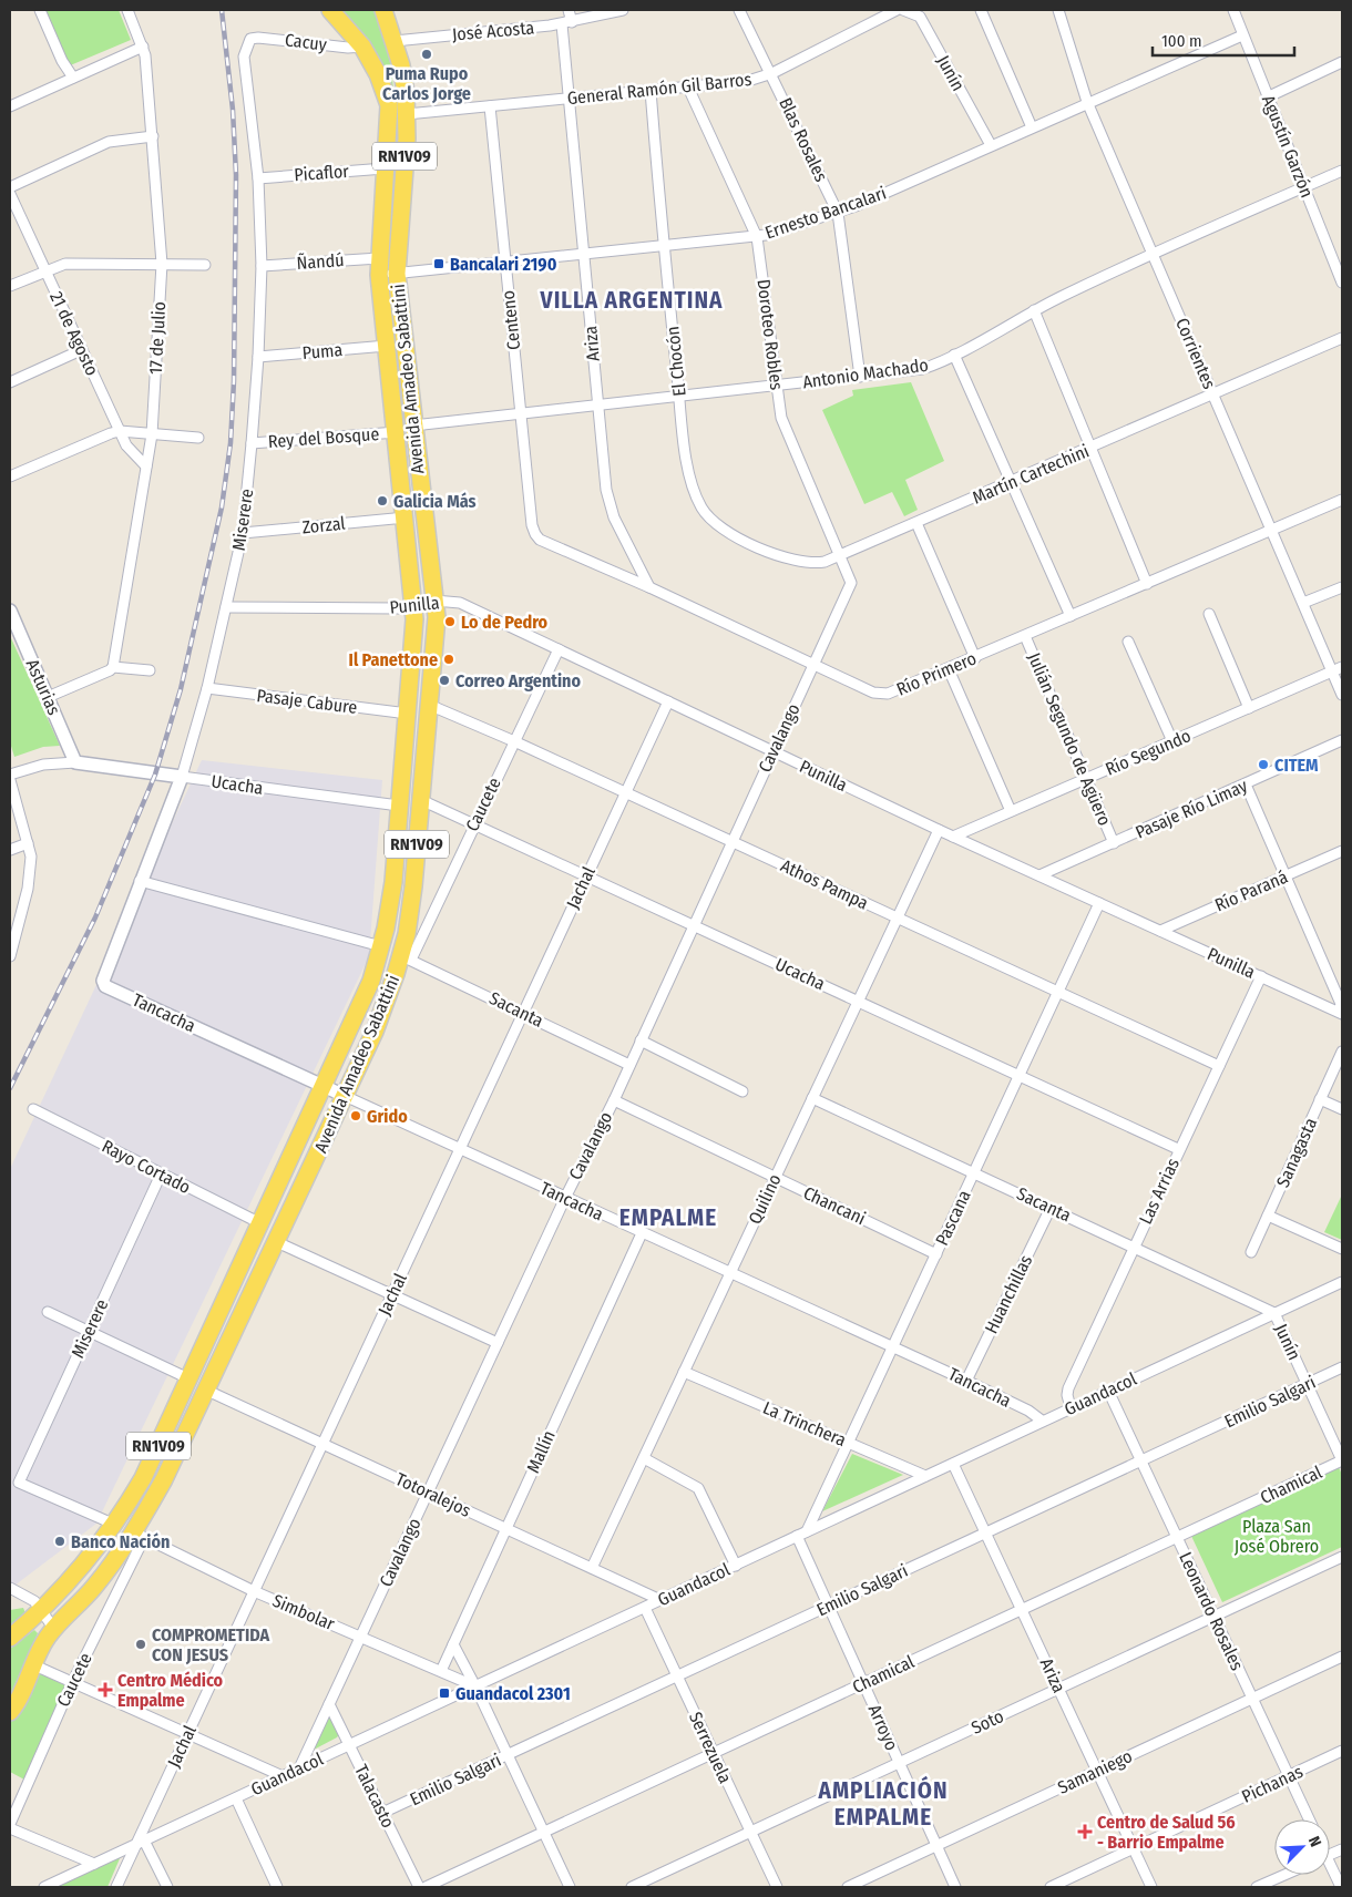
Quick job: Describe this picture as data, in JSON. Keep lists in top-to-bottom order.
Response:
{
  "streets": {
    "main road": ["RN1V09", "Avenida Amadeo Sabattini"],
    "street": [
      "José Acosta",
      "Cacuy",
      "Junín",
      "General Ramón Gil Barros",
      "Blas Rosales",
      "Agustín Garzón",
      "Picaflor",
      "Ernesto Bancalari",
      "Ñandú",
      "Centeno",
      "21 de Agosto",
      "Doroteo Robles",
      "17 de Julio",
      "Ariza",
      "Puma",
      "Corrientes",
      "El Chocón",
      "Antonio Machado",
      "Rey del Bosque",
      "Martín Cartechini",
      "Miserere",
      "Zorzal",
      "Punilla",
      "Río Primero",
      "Asturias",
      "Pasaje Cabure",
      "Cavalango",
      "Julián Segundo de Agüero",
      "Río Segundo",
      "Ucacha",
      "Caucete",
      "Pasaje Río Limay",
      "Athos Pampa",
      "Jachal",
      "Río Paraná",
      "Sacanta",
      "Tancacha",
      "Sanagasta",
      "Rayo Cortado",
      "Las Arrias",
      "Quilino",
      "Chancani",
      "Pascana",
      "Huanchillas",
      "Guandacol",
      "Emilio Salgari",
      "La Trinchera",
      "Mallín",
      "Chamical",
      "Totoralejos",
      "Leonardo Rosales",
      "Simbolar",
      "Soto",
      "Arroyo",
      "Serrezuela",
      "Samaniego",
      "Pichanas",
      "Talacasto"
    ]
  },
  "crossings": [
    ["José Acosta", "Ariza"],
    ["José Acosta", "Avenida Amadeo Sabattini"],
    ["Cacuy", "Avenida Amadeo Sabattini"],
    ["Cacuy", "Miserere"],
    ["Junín", "Ernesto Bancalari"],
    ["Junín", "Sacanta"],
    ["Junín", "Guandacol"],
    ["Junín", "Emilio Salgari"],
    ["Junín", "Chamical"],
    ["General Ramón Gil Barros", "Blas Rosales"],
    ["General Ramón Gil Barros", "Centeno"],
    ["General Ramón Gil Barros", "Doroteo Robles"],
    ["General Ramón Gil Barros", "Ariza"],
    ["General Ramón Gil Barros", "El Chocón"],
    ["General Ramón Gil Barros", "Avenida Amadeo Sabattini"],
    ["Blas Rosales", "Ernesto Bancalari"],
    ["Blas Rosales", "Antonio Machado"],
    ["Agustín Garzón", "Ernesto Bancalari"],
    ["Agustín Garzón", "Antonio Machado"],
    ["Picaflor", "Avenida Amadeo Sabattini"],
    ["Picaflor", "Miserere"],
    ["Ernesto Bancalari", "Ñandú"],
    ["Ernesto Bancalari", "Centeno"],
    ["Ernesto Bancalari", "Doroteo Robles"],
    ["Ernesto Bancalari", "Ariza"],
    ["Ernesto Bancalari", "Corrientes"],
    ["Ernesto Bancalari", "El Chocón"],
    ["Ernesto Bancalari", "Avenida Amadeo Sabattini"],
    ["Ñandú", "Avenida Amadeo Sabattini"],
    ["Ñandú", "Miserere"],
    ["Centeno", "Antonio Machado"],
    ["Centeno", "Río Primero"],
    ["21 de Agosto", "17 de Julio"],
    ["Doroteo Robles", "Antonio Machado"],
    ["Doroteo Robles", "Martín Cartechini"],
    ["Doroteo Robles", "Cavalango"],
    ["Ariza", "Antonio Machado"],
    ["Ariza", "Río Primero"],
    ["Ariza", "Guandacol"],
    ["Ariza", "Emilio Salgari"],
    ["Ariza", "Chamical"],
    ["Ariza", "Soto"],
    ["Ariza", "Samaniego"],
    ["Ariza", "Pichanas"],
    ["Puma", "Avenida Amadeo Sabattini"],
    ["Puma", "Miserere"],
    ["Corrientes", "Antonio Machado"],
    ["Corrientes", "Martín Cartechini"],
    ["Corrientes", "Río Primero"],
    ["Corrientes", "Río Segundo"],
    ["El Chocón", "Antonio Machado"],
    ["El Chocón", "Martín Cartechini"],
    ["Antonio Machado", "Avenida Amadeo Sabattini"],
    ["Avenida Amadeo Sabattini", "Rey del Bosque"],
    ["Avenida Amadeo Sabattini", "Miserere"],
    ["Avenida Amadeo Sabattini", "Zorzal"],
    ["Avenida Amadeo Sabattini", "Punilla"],
    ["Avenida Amadeo Sabattini", "Pasaje Cabure"],
    ["Avenida Amadeo Sabattini", "Ucacha"],
    ["Avenida Amadeo Sabattini", "Caucete"],
    ["Avenida Amadeo Sabattini", "Athos Pampa"],
    ["Avenida Amadeo Sabattini", "Sacanta"],
    ["Avenida Amadeo Sabattini", "Tancacha"],
    ["Avenida Amadeo Sabattini", "Rayo Cortado"],
    ["Avenida Amadeo Sabattini", "Totoralejos"],
    ["Avenida Amadeo Sabattini", "Simbolar"],
    ["Rey del Bosque", "Miserere"],
    ["Miserere", "Zorzal"],
    ["Miserere", "Punilla"],
    ["Miserere", "Pasaje Cabure"],
    ["Miserere", "Ucacha"],
    ["Miserere", "Tancacha"],
    ["Miserere", "Rayo Cortado"],
    ["Punilla", "Cavalango"],
    ["Punilla", "Río Segundo"],
    ["Punilla", "Caucete"],
    ["Punilla", "Pasaje Río Limay"],
    ["Punilla", "Jachal"],
    ["Punilla", "Río Paraná"],
    ["Punilla", "Las Arrias"],
    ["Punilla", "Quilino"],
    ["Punilla", "Pascana"],
    ["Río Primero", "Cavalango"],
    ["Río Primero", "Julián Segundo de Agüero"],
    ["Asturias", "Ucacha"],
    ["Cavalango", "Ucacha"],
    ["Cavalango", "Athos Pampa"],
    ["Cavalango", "Sacanta"],
    ["Cavalango", "Tancacha"],
    ["Cavalango", "Chancani"],
    ["Cavalango", "Guandacol"],
    ["Cavalango", "Totoralejos"],
    ["Cavalango", "Simbolar"],
    ["Cavalango", "Talacasto"],
    ["Julián Segundo de Agüero", "Río Segundo"],
    ["Julián Segundo de Agüero", "Pasaje Río Limay"],
    ["Ucacha", "Caucete"],
    ["Ucacha", "Jachal"],
    ["Ucacha", "Las Arrias"],
    ["Ucacha", "Quilino"],
    ["Ucacha", "Pascana"],
    ["Caucete", "Athos Pampa"],
    ["Caucete", "Sacanta"],
    ["Caucete", "Simbolar"],
    ["Athos Pampa", "Jachal"],
    ["Athos Pampa", "Las Arrias"],
    ["Athos Pampa", "Quilino"],
    ["Athos Pampa", "Pascana"],
    ["Jachal", "Sacanta"],
    ["Jachal", "Tancacha"],
    ["Jachal", "Guandacol"],
    ["Jachal", "Totoralejos"],
    ["Jachal", "Simbolar"],
    ["Sacanta", "Las Arrias"],
    ["Sacanta", "Quilino"],
    ["Sacanta", "Pascana"],
    ["Sacanta", "Huanchillas"],
    ["Sacanta", "Guandacol"],
    ["Tancacha", "Quilino"],
    ["Tancacha", "Pascana"],
    ["Tancacha", "Huanchillas"],
    ["Tancacha", "Guandacol"],
    ["Tancacha", "Mallín"],
    ["Las Arrias", "Guandacol"],
    ["Quilino", "Chancani"],
    ["Quilino", "La Trinchera"],
    ["Quilino", "Totoralejos"],
    ["Chancani", "Pascana"],
    ["Pascana", "Guandacol"],
    ["Pascana", "La Trinchera"],
    ["Guandacol", "La Trinchera"],
    ["Guandacol", "Totoralejos"],
    ["Guandacol", "Leonardo Rosales"],
    ["Guandacol", "Simbolar"],
    ["Guandacol", "Arroyo"],
    ["Guandacol", "Serrezuela"],
    ["Guandacol", "Talacasto"],
    ["Emilio Salgari", "Leonardo Rosales"],
    ["Emilio Salgari", "Arroyo"],
    ["Emilio Salgari", "Serrezuela"],
    ["Emilio Salgari", "Talacasto"],
    ["Mallín", "Totoralejos"],
    ["Mallín", "Simbolar"],
    ["Chamical", "Leonardo Rosales"],
    ["Chamical", "Arroyo"],
    ["Chamical", "Serrezuela"],
    ["Leonardo Rosales", "Soto"],
    ["Leonardo Rosales", "Samaniego"],
    ["Leonardo Rosales", "Pichanas"],
    ["Soto", "Arroyo"],
    ["Soto", "Serrezuela"],
    ["Arroyo", "Samaniego"]
  ],
  "districts": ["VILLA ARGENTINA", "EMPALME", "AMPLIACIÓN EMPALME"],
  "parks": ["Plaza San José Obrero"],
  "places": {
    "other": [
      "Puma Rupo Carlos Jorge",
      "Galicia Más",
      "Lo de Pedro",
      "Il Panettone",
      "Correo Argentino",
      "CITEM",
      "Grido",
      "Banco Nación",
      "COMPROMETIDA CON JESUS"
    ],
    "transit": ["Bancalari 2190", "Guandacol 2301"],
    "health": ["Centro Médico Empalme", "Centro de Salud 56 - Barrio Empalme"]
  },
  "scale_bar": "100 m",
  "north": "top right"
}
